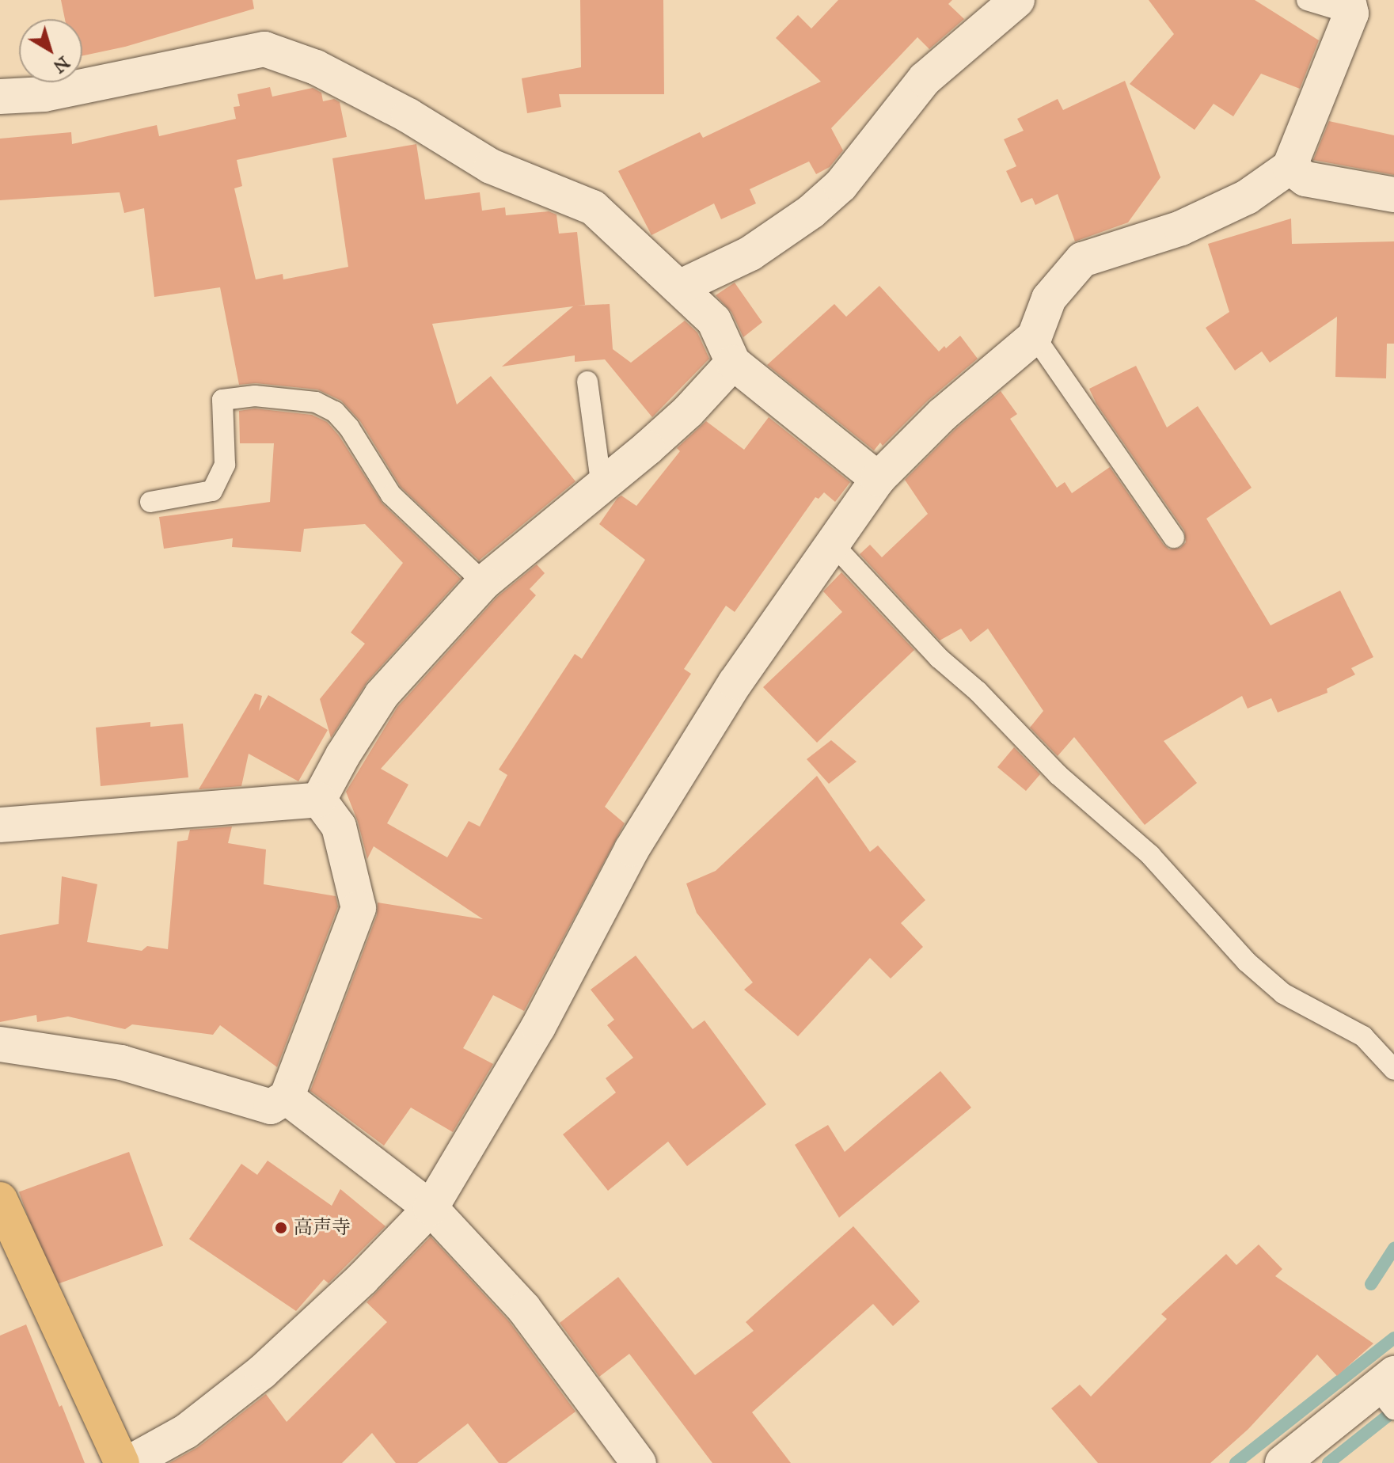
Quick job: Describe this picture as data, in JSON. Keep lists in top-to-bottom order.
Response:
{
  "places": ["高声寺"],
  "north": "bottom right"
}
